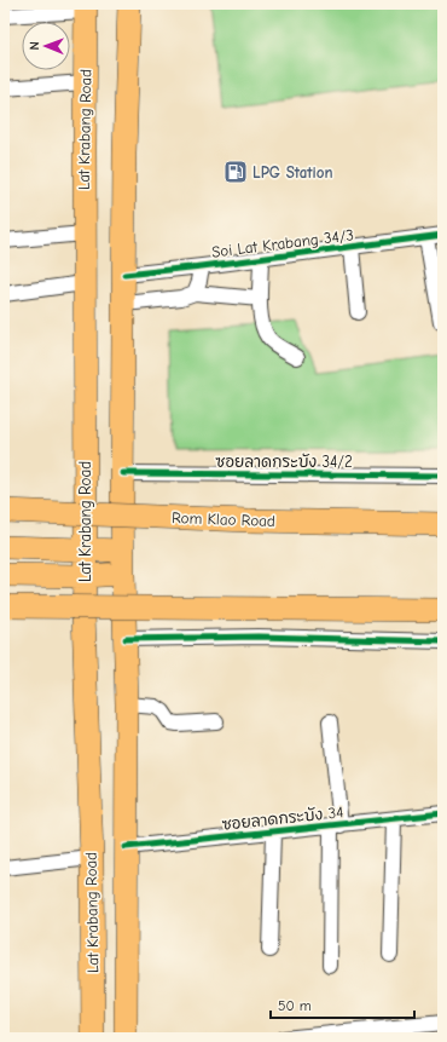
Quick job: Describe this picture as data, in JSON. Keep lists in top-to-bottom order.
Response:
{
  "streets": {
    "main road": ["Lat Krabang Road", "Rom Klao Road"],
    "street": ["Soi Lat Krabang 34/3", "ซอยลาดกระบัง 34/2", "ซอยลาดกระบัง 34"]
  },
  "crossings": [
    ["Lat Krabang Road", "Soi Lat Krabang 34/3"],
    ["Lat Krabang Road", "ซอยลาดกระบัง 34/2"],
    ["Lat Krabang Road", "ซอยลาดกระบัง 34"]
  ],
  "places": {
    "fuel station": ["LPG Station"]
  },
  "scale_bar": "50 m",
  "north": "left"
}
